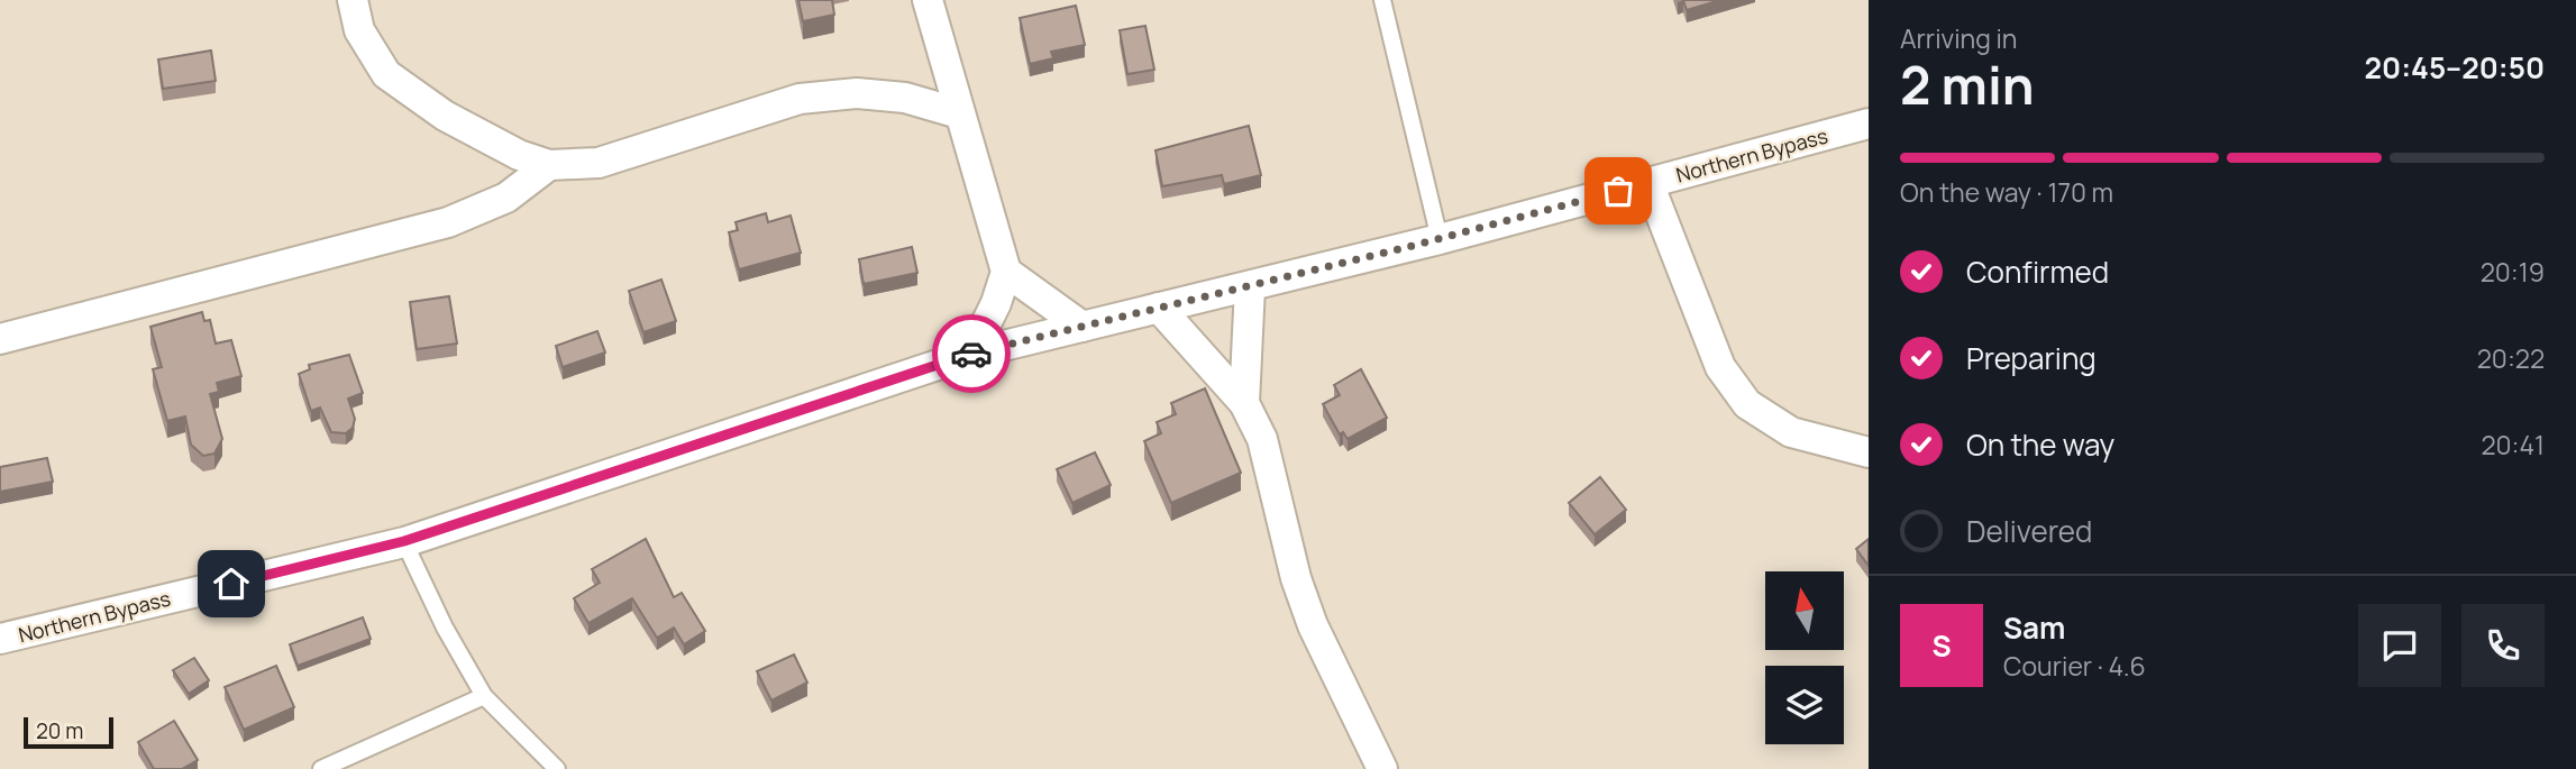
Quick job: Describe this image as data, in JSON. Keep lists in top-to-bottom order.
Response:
{
  "streets": {
    "street": ["Northern Bypass"]
  },
  "scale_bar": "20 m",
  "north": "top",
  "page": {
    "heading": ["2 min", "Arriving in", "20:45–20:50"],
    "panel": ["Sam", "Courier · 4.6"],
    "bar": "On the way · 170 m",
    "list": [
      ["Confirmed", "20:19"],
      ["Preparing", "20:22"],
      ["On the way", "20:41"],
      "Delivered"
    ],
    "round": "S",
    "scale": "20 m"
  }
}
